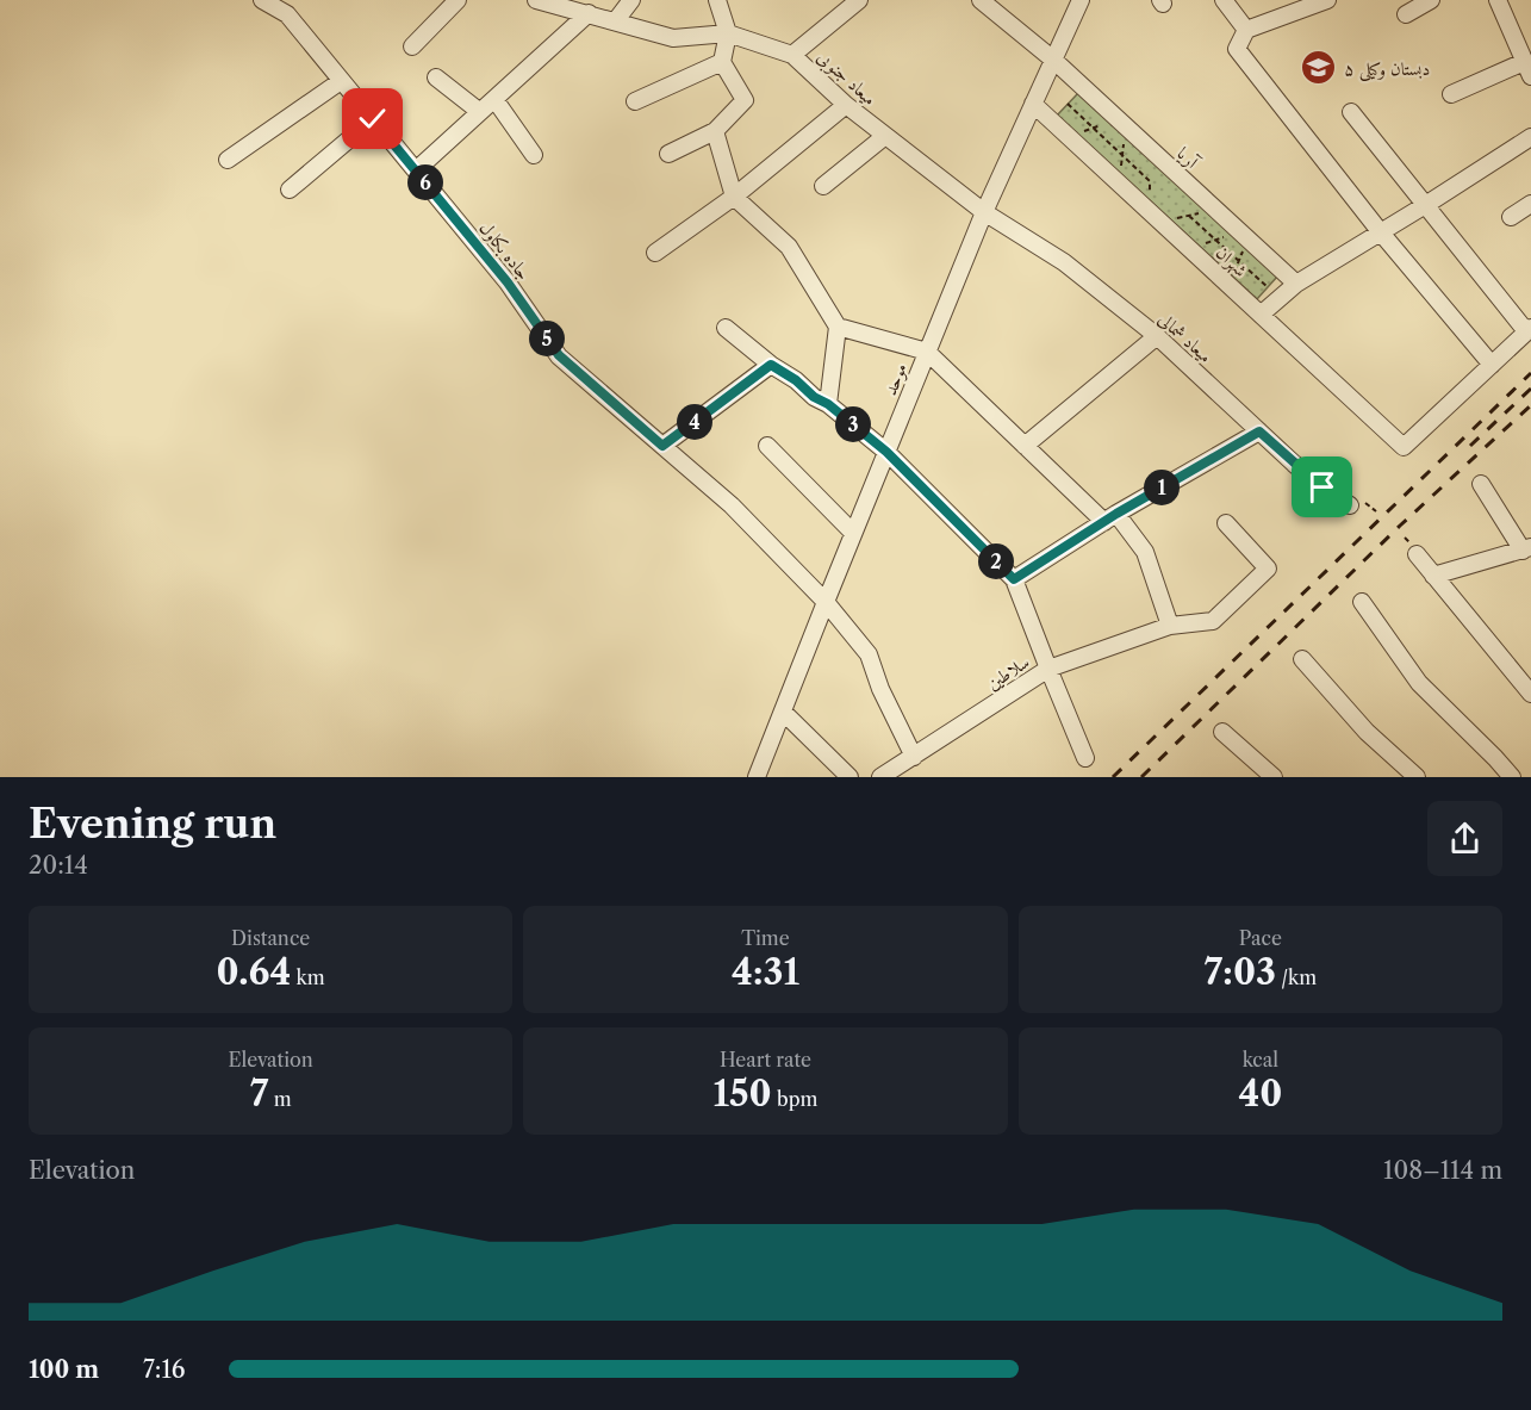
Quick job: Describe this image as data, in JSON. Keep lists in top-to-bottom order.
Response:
{
  "streets": {
    "street": [
      "میعاد جنوبی",
      "آریا",
      "جاده بکاول",
      "شهران",
      "میعاد شمالی",
      "موحد",
      "سلاطین"
    ]
  },
  "crossings": [
    ["میعاد جنوبی", "میعاد شمالی"],
    ["میعاد جنوبی", "موحد"],
    ["آریا", "موحد"],
    ["جاده بکاول", "موحد"],
    ["جاده بکاول", "سلاطین"],
    ["شهران", "موحد"],
    ["میعاد شمالی", "موحد"]
  ],
  "places": {
    "school or university": ["دبستان وکیلی ۵"]
  },
  "page": {
    "pins": [
      "6",
      "5",
      "4",
      "3",
      "1",
      "2"
    ],
    "heading": ["Evening run", "20:14"],
    "stats": [
      ["Distance", "0.64 km"],
      ["Time", "4:31"],
      ["Pace", "7:03 /km"],
      ["Elevation", "7 m"],
      ["Heart rate", "150 bpm"],
      ["kcal", "40"]
    ],
    "chart": ["Elevation", "108–114 m"],
    "list": [
      {
        "name": "100 m",
        "note": "7:16"
      }
    ]
  }
}
